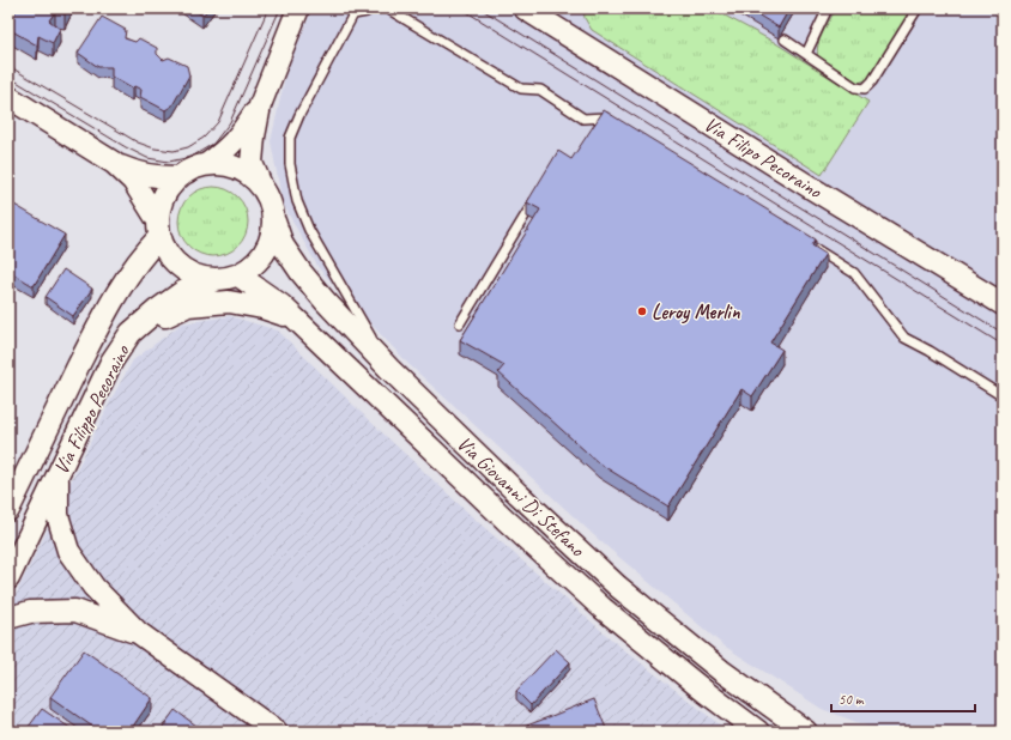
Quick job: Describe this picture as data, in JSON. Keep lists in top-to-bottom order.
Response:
{
  "streets": {
    "street": ["Via Filipo Pecoraino", "Via Filippo Pecoraino", "Via Giovanni Di Stefano"]
  },
  "crossings": [
    ["Via Filippo Pecoraino", "Via Giovanni Di Stefano"]
  ],
  "places": ["Leroy Merlin"],
  "scale_bar": "50 m"
}
